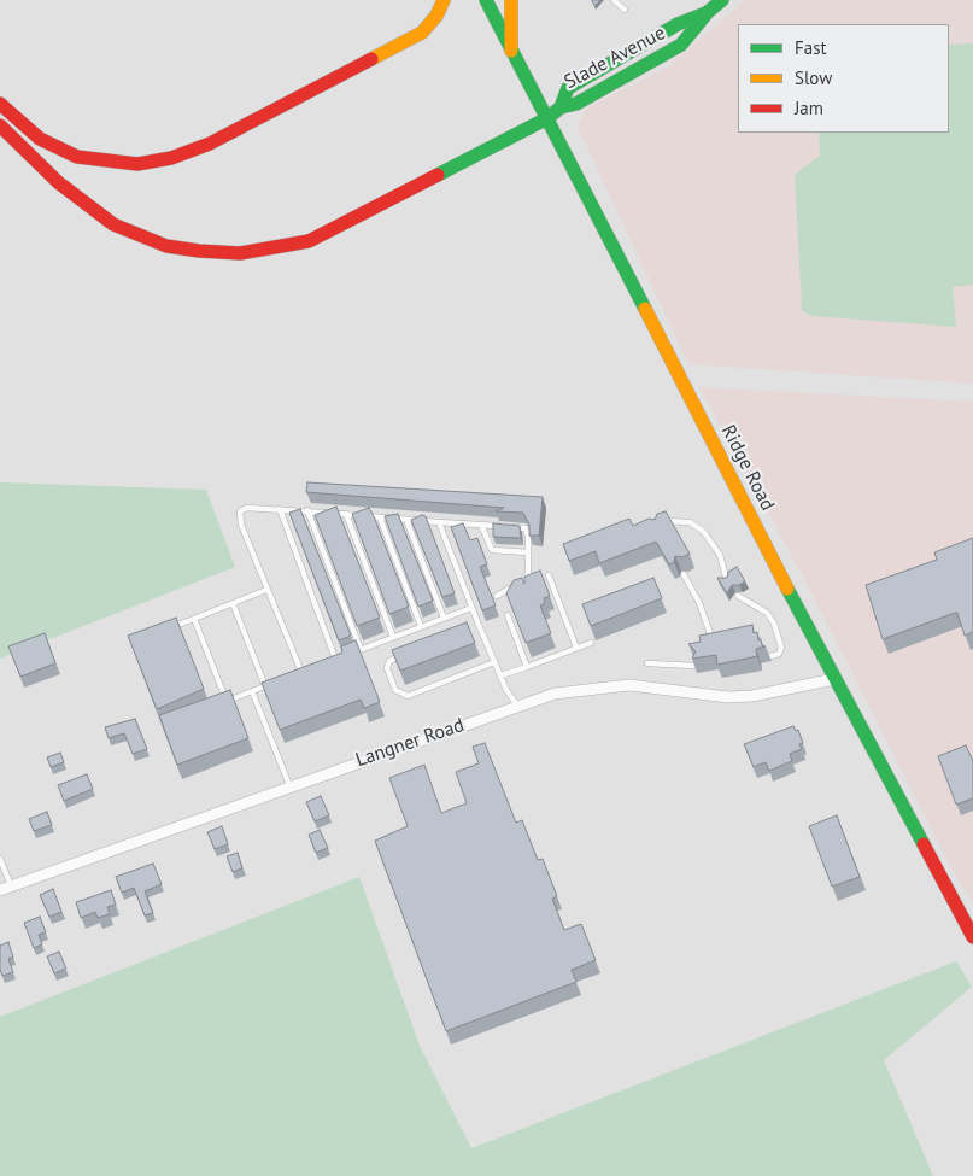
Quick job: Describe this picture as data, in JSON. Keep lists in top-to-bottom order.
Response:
{
  "streets": {
    "main road": ["Slade Avenue", "Ridge Road"],
    "street": ["Langner Road"]
  },
  "crossings": [
    ["Slade Avenue", "Ridge Road"],
    ["Ridge Road", "Langner Road"]
  ],
  "legend": ["Fast", "Slow", "Jam"]
}
